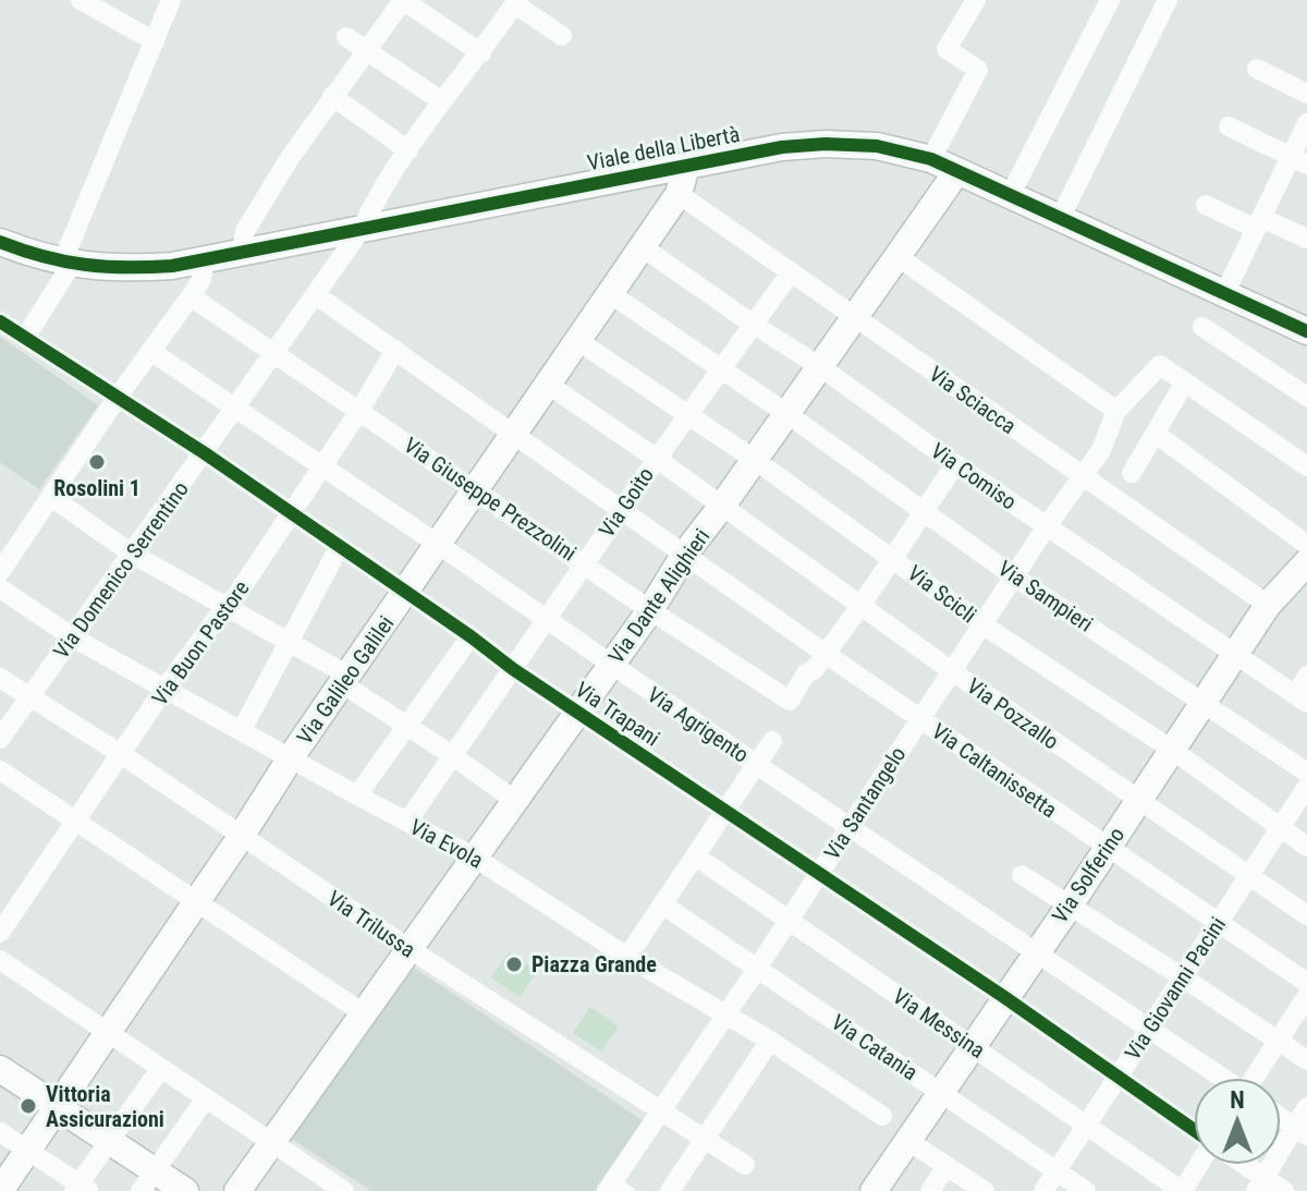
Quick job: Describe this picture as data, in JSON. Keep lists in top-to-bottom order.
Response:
{
  "streets": {
    "street": [
      "Viale della Libertà",
      "Via Sciacca",
      "Via Comiso",
      "Via Giuseppe Prezzolini",
      "Via Goito",
      "Via Domenico Serrentino",
      "Via Scicli",
      "Via Dante Alighieri",
      "Via Sampieri",
      "Via Buon Pastore",
      "Via Galileo Galilei",
      "Via Trapani",
      "Via Pozzallo",
      "Via Agrigento",
      "Via Caltanissetta",
      "Via Santangelo",
      "Via Evola",
      "Via Solferino",
      "Via Trilussa",
      "Via Giovanni Pacini",
      "Via Messina",
      "Via Catania"
    ]
  },
  "crossings": [
    ["Viale della Libertà", "Via Domenico Serrentino"],
    ["Viale della Libertà", "Via Dante Alighieri"],
    ["Viale della Libertà", "Via Galileo Galilei"],
    ["Via Sciacca", "Via Goito"],
    ["Via Sciacca", "Via Dante Alighieri"],
    ["Via Sciacca", "Via Galileo Galilei"],
    ["Via Sciacca", "Via Santangelo"],
    ["Via Sciacca", "Via Solferino"],
    ["Via Comiso", "Via Goito"],
    ["Via Comiso", "Via Dante Alighieri"],
    ["Via Comiso", "Via Galileo Galilei"],
    ["Via Comiso", "Via Santangelo"],
    ["Via Comiso", "Via Solferino"],
    ["Via Giuseppe Prezzolini", "Via Goito"],
    ["Via Giuseppe Prezzolini", "Via Domenico Serrentino"],
    ["Via Giuseppe Prezzolini", "Via Dante Alighieri"],
    ["Via Giuseppe Prezzolini", "Via Buon Pastore"],
    ["Via Giuseppe Prezzolini", "Via Galileo Galilei"],
    ["Via Giuseppe Prezzolini", "Via Caltanissetta"],
    ["Via Goito", "Via Scicli"],
    ["Via Goito", "Via Sampieri"],
    ["Via Goito", "Via Trapani"],
    ["Via Goito", "Via Pozzallo"],
    ["Via Goito", "Via Agrigento"],
    ["Via Goito", "Via Caltanissetta"],
    ["Via Goito", "Via Evola"],
    ["Via Domenico Serrentino", "Via Trapani"],
    ["Via Domenico Serrentino", "Via Agrigento"],
    ["Via Domenico Serrentino", "Via Caltanissetta"],
    ["Via Domenico Serrentino", "Via Evola"],
    ["Via Domenico Serrentino", "Via Trilussa"],
    ["Via Scicli", "Via Dante Alighieri"],
    ["Via Scicli", "Via Galileo Galilei"],
    ["Via Scicli", "Via Santangelo"],
    ["Via Scicli", "Via Solferino"],
    ["Via Scicli", "Via Giovanni Pacini"],
    ["Via Dante Alighieri", "Via Sampieri"],
    ["Via Dante Alighieri", "Via Trapani"],
    ["Via Dante Alighieri", "Via Pozzallo"],
    ["Via Dante Alighieri", "Via Agrigento"],
    ["Via Dante Alighieri", "Via Caltanissetta"],
    ["Via Dante Alighieri", "Via Evola"],
    ["Via Dante Alighieri", "Via Trilussa"],
    ["Via Sampieri", "Via Galileo Galilei"],
    ["Via Sampieri", "Via Santangelo"],
    ["Via Sampieri", "Via Solferino"],
    ["Via Buon Pastore", "Via Trapani"],
    ["Via Buon Pastore", "Via Agrigento"],
    ["Via Buon Pastore", "Via Caltanissetta"],
    ["Via Buon Pastore", "Via Evola"],
    ["Via Buon Pastore", "Via Trilussa"],
    ["Via Galileo Galilei", "Via Trapani"],
    ["Via Galileo Galilei", "Via Pozzallo"],
    ["Via Galileo Galilei", "Via Agrigento"],
    ["Via Galileo Galilei", "Via Caltanissetta"],
    ["Via Galileo Galilei", "Via Evola"],
    ["Via Galileo Galilei", "Via Trilussa"],
    ["Via Trapani", "Via Santangelo"],
    ["Via Trapani", "Via Solferino"],
    ["Via Trapani", "Via Giovanni Pacini"],
    ["Via Pozzallo", "Via Santangelo"],
    ["Via Pozzallo", "Via Solferino"],
    ["Via Pozzallo", "Via Giovanni Pacini"],
    ["Via Agrigento", "Via Santangelo"],
    ["Via Agrigento", "Via Solferino"],
    ["Via Agrigento", "Via Giovanni Pacini"],
    ["Via Caltanissetta", "Via Santangelo"],
    ["Via Caltanissetta", "Via Solferino"],
    ["Via Caltanissetta", "Via Giovanni Pacini"],
    ["Via Santangelo", "Via Evola"],
    ["Via Santangelo", "Via Trilussa"],
    ["Via Santangelo", "Via Messina"],
    ["Via Santangelo", "Via Catania"],
    ["Via Solferino", "Via Messina"],
    ["Via Solferino", "Via Catania"],
    ["Via Giovanni Pacini", "Via Messina"],
    ["Via Giovanni Pacini", "Via Catania"]
  ],
  "places": ["Rosolini 1", "Piazza Grande", "Vittoria Assicurazioni"],
  "north": "top"
}
